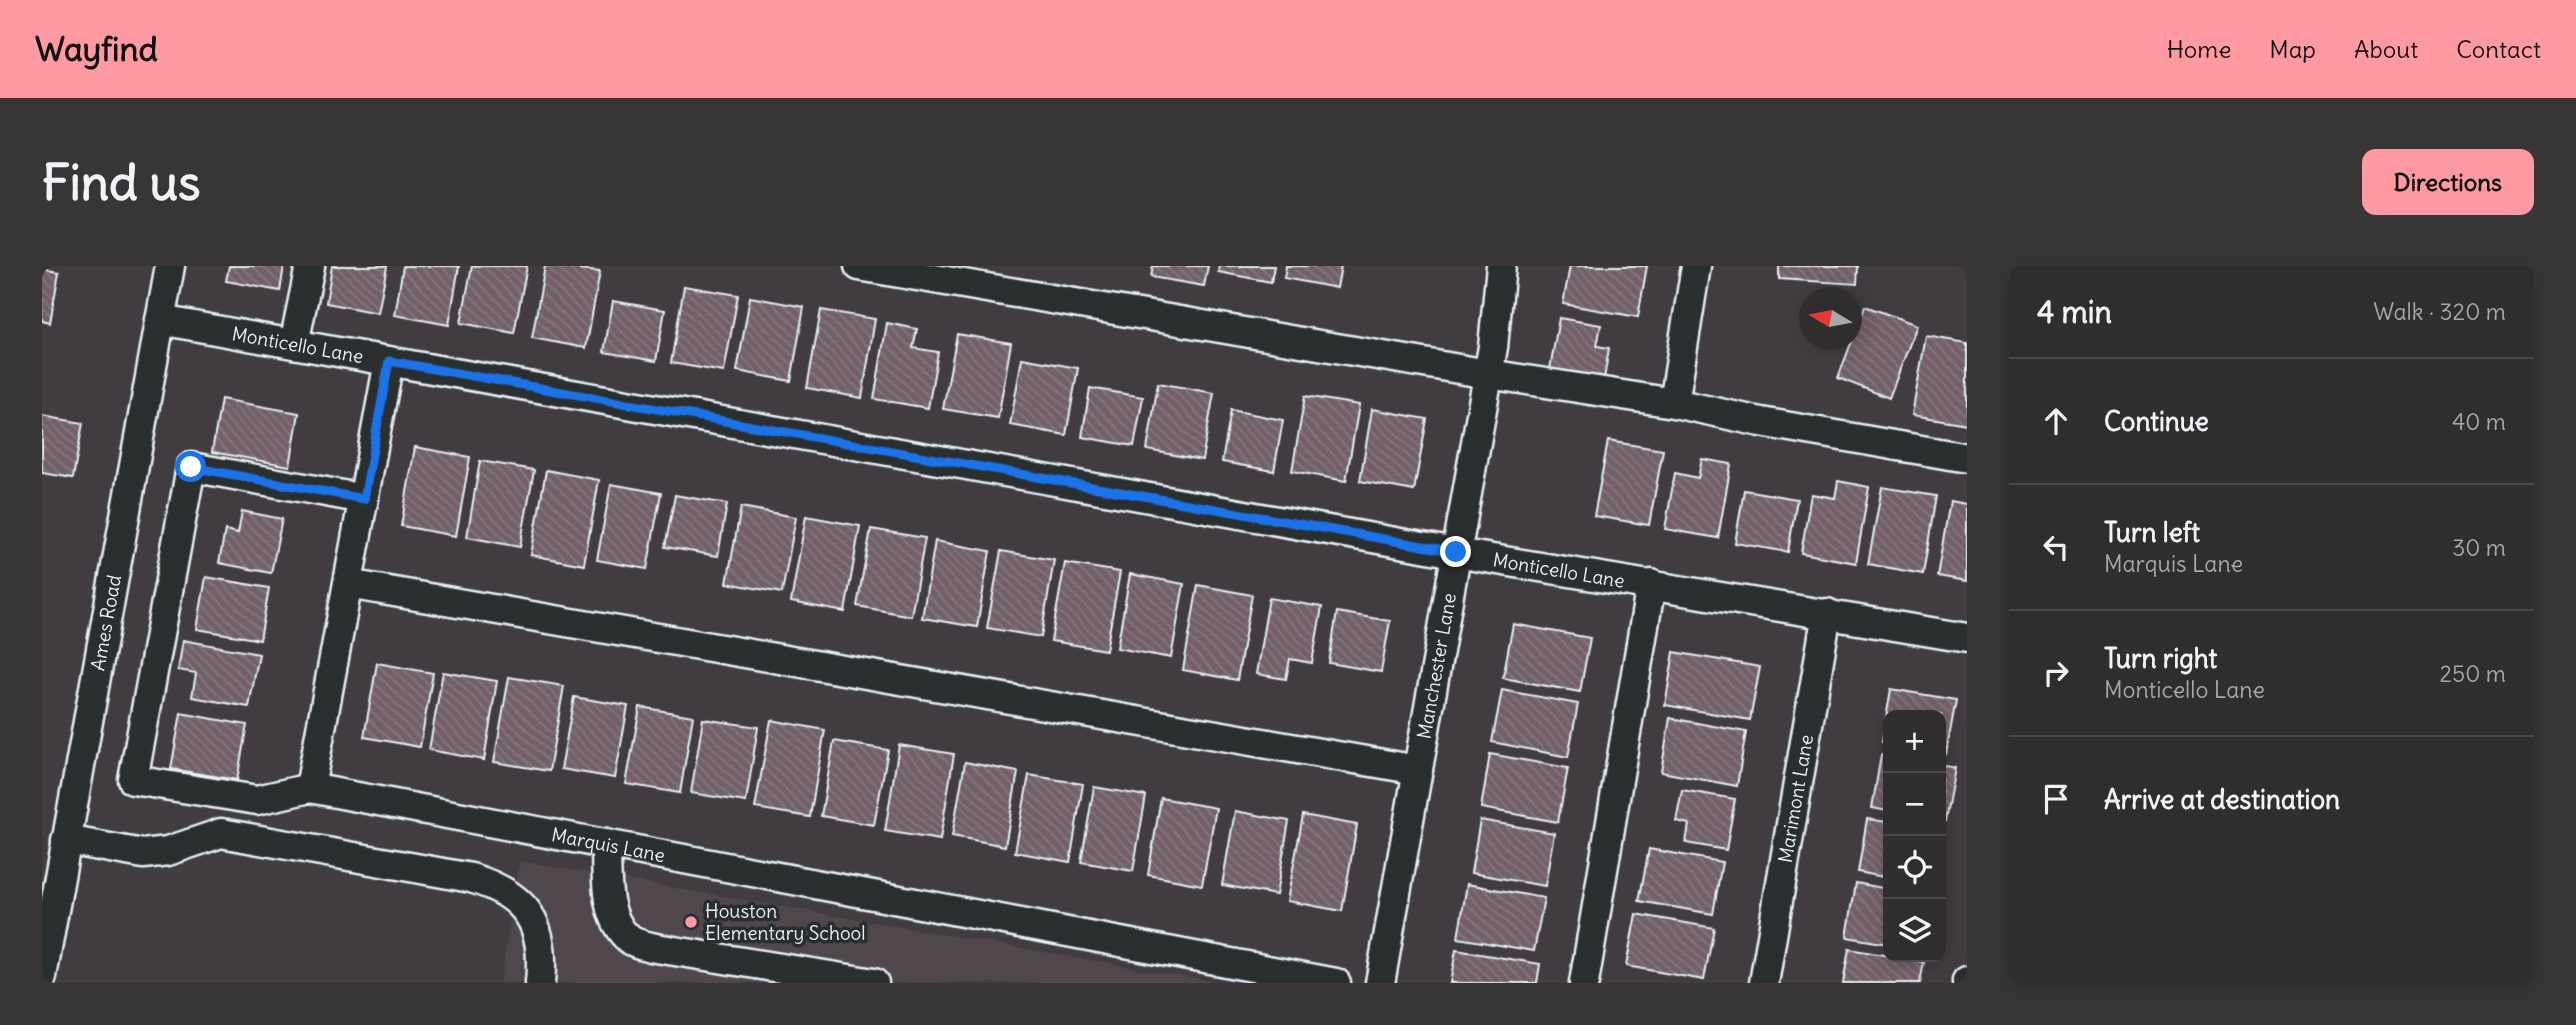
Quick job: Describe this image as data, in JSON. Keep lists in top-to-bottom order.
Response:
{
  "streets": {
    "street": [
      "Monticello Lane",
      "Ames Road",
      "Manchester Lane",
      "Marimont Lane",
      "Marquis Lane"
    ]
  },
  "crossings": [
    ["Monticello Lane", "Ames Road"],
    ["Monticello Lane", "Manchester Lane"],
    ["Monticello Lane", "Marimont Lane"]
  ],
  "places": ["Houston Elementary School"],
  "north": "left",
  "page": {
    "header": "Wayfind",
    "nav": [
      "Home",
      "Map",
      "About",
      "Contact"
    ],
    "buttons": "Directions",
    "title": "Find us",
    "heading": ["4 min", "Walk · 320 m"],
    "list": [
      ["Continue", "40 m"],
      ["Turn left", "Marquis Lane", "30 m"],
      ["Turn right", "Monticello Lane", "250 m"],
      "Arrive at destination"
    ],
    "map_buttons": ["+", "−"]
  }
}
